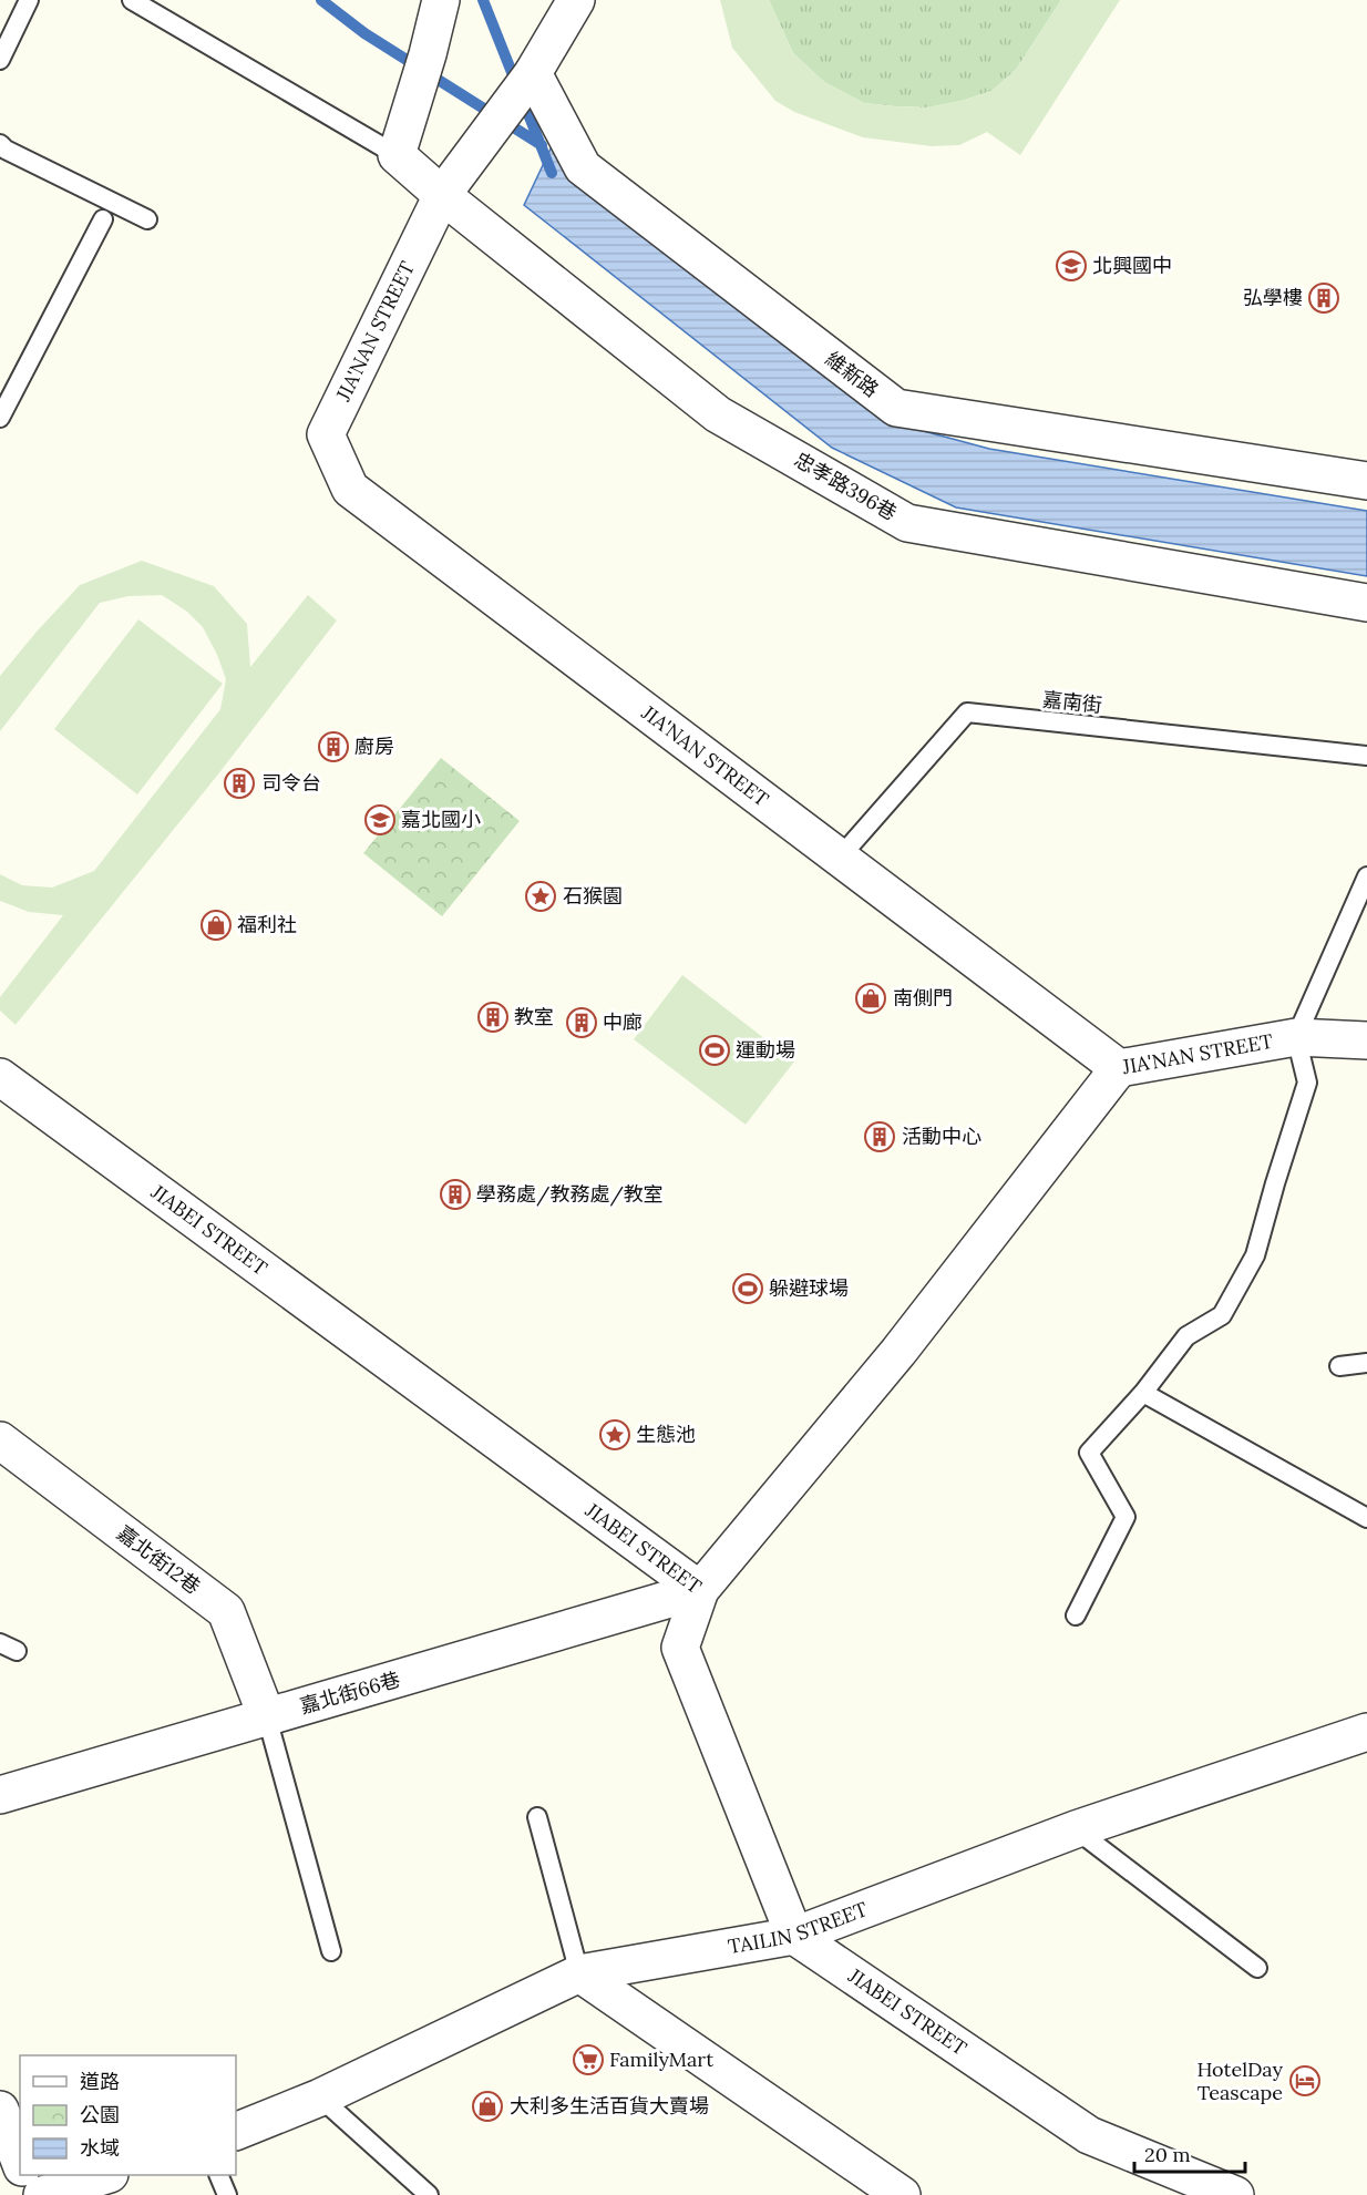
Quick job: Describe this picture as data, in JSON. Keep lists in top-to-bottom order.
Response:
{
  "streets": {
    "street": [
      "JIA'NAN STREET",
      "維新路",
      "忠孝路396巷",
      "JIABEI STREET",
      "嘉北街12巷",
      "嘉北街66巷",
      "TAILIN STREET"
    ],
    "lane": ["嘉南街"]
  },
  "crossings": [
    ["JIA'NAN STREET", "忠孝路396巷"],
    ["JIA'NAN STREET", "嘉南街"],
    ["JIABEI STREET", "嘉北街66巷"],
    ["JIABEI STREET", "TAILIN STREET"],
    ["嘉北街12巷", "嘉北街66巷"]
  ],
  "places": {
    "school or university": ["北興國中", "嘉北國小"],
    "building": [
      "弘學樓",
      "廚房",
      "司令台",
      "教室",
      "中廊",
      "活動中心",
      "學務處/教務處/教室"
    ],
    "place": ["石猴園", "生態池"],
    "shop": ["福利社", "南側門", "大利多生活百貨大賣場"],
    "sports": ["運動場", "躲避球場"],
    "supermarket": ["FamilyMart"],
    "hotel": ["HotelDay Teascape"]
  },
  "legend": ["道路", "公園", "水域"],
  "scale_bar": "20 m"
}
